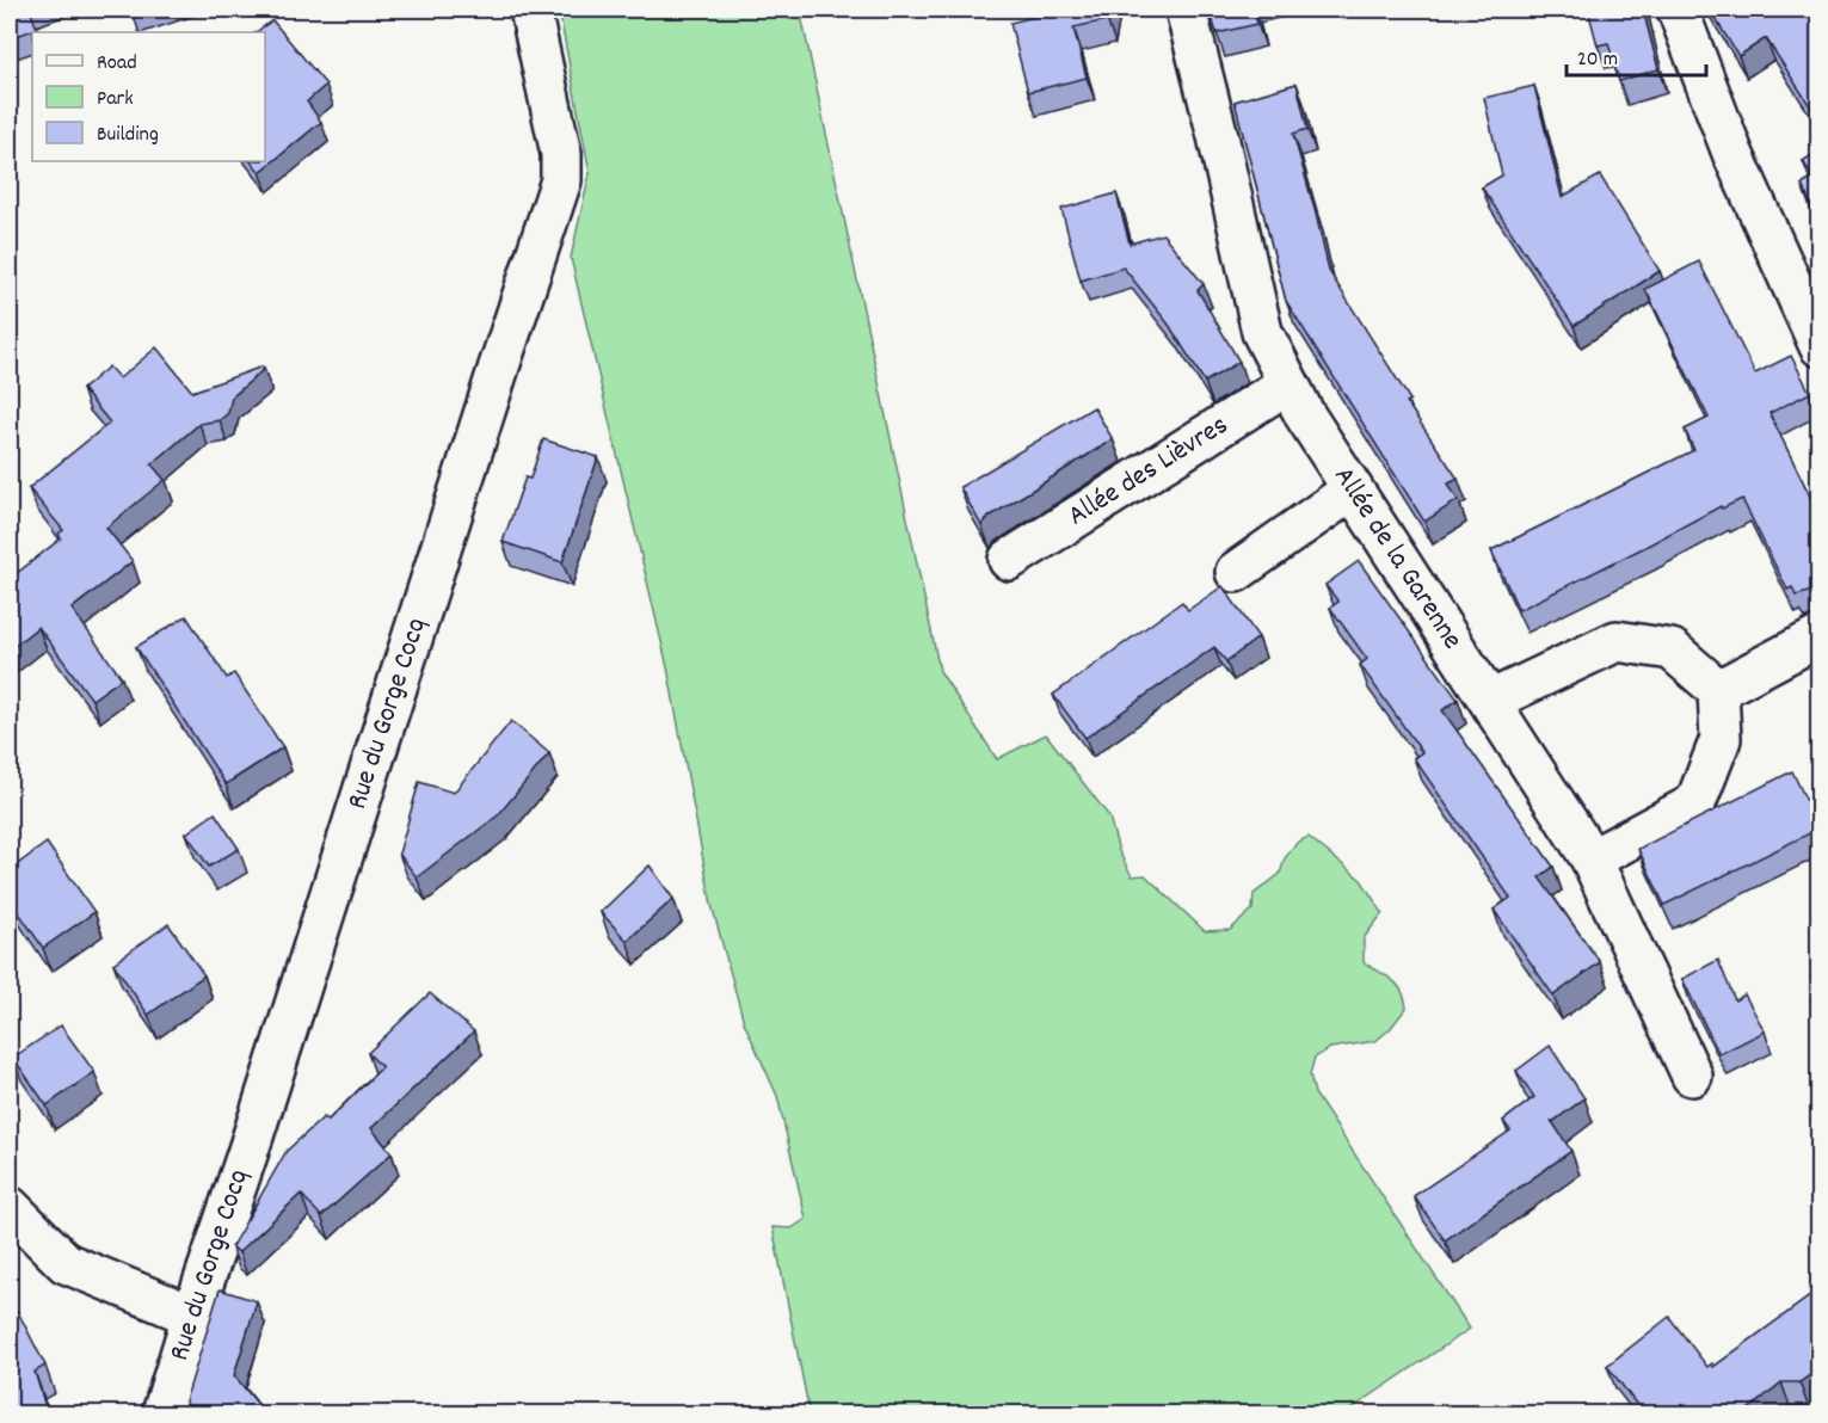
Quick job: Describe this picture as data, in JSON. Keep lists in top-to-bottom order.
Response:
{
  "streets": {
    "street": ["Allée des Lièvres", "Allée de la Garenne", "Rue du Gorge Cocq"]
  },
  "crossings": [
    ["Allée des Lièvres", "Allée de la Garenne"]
  ],
  "legend": ["Road", "Park", "Building"],
  "scale_bar": "20 m"
}
